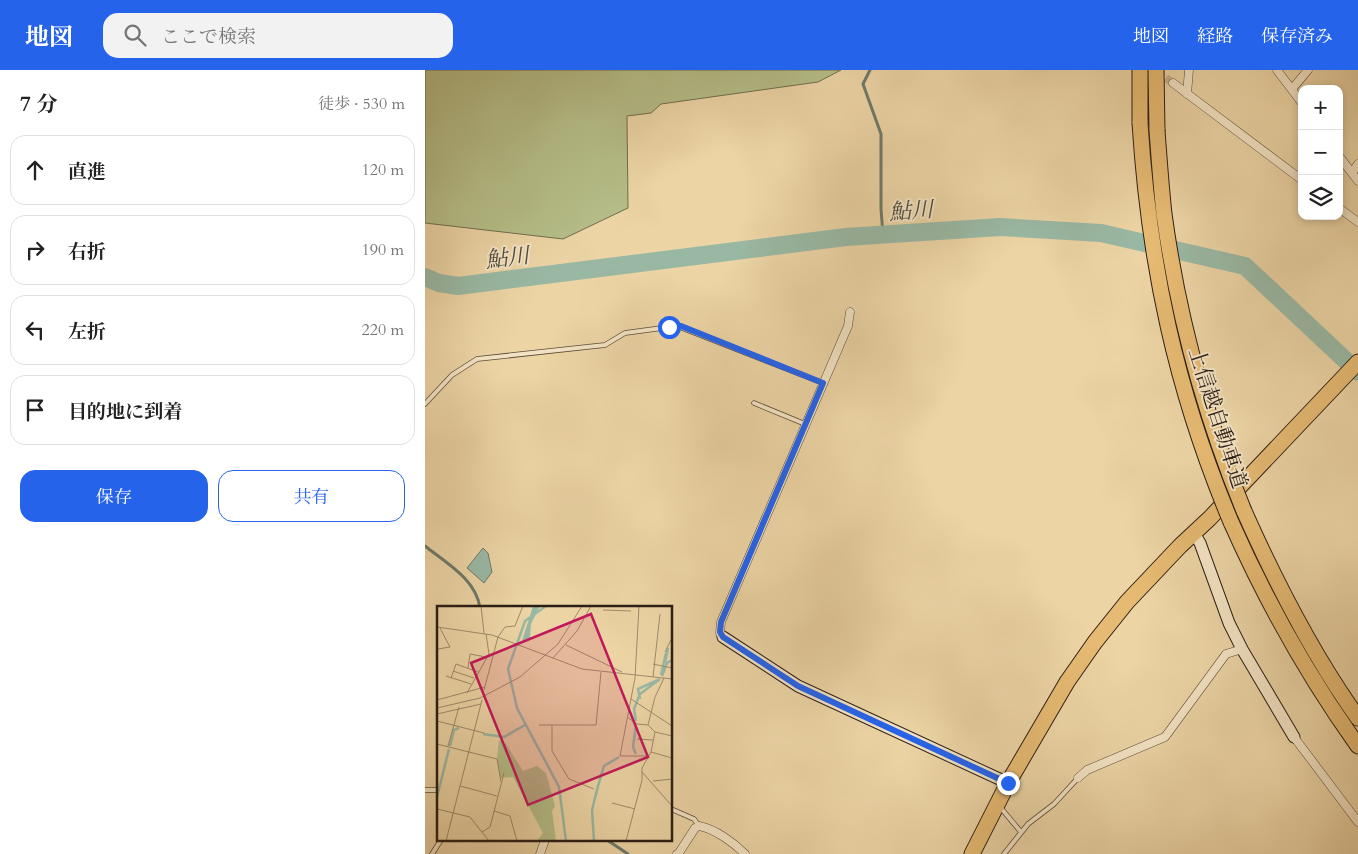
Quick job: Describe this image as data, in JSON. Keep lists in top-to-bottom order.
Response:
{
  "streets": {
    "highway": ["上信越自動車道"]
  },
  "water": ["鮎川"],
  "page": {
    "header": "地図",
    "search": "ここで検索",
    "nav": ["地図", "経路", "保存済み"],
    "heading": ["7 分", "徒歩 · 530 m"],
    "map_buttons": ["+", "−"],
    "list": [
      ["直進", "120 m"],
      ["右折", "190 m"],
      ["左折", "220 m"],
      "目的地に到着"
    ],
    "buttons": ["保存", "共有"]
  }
}
